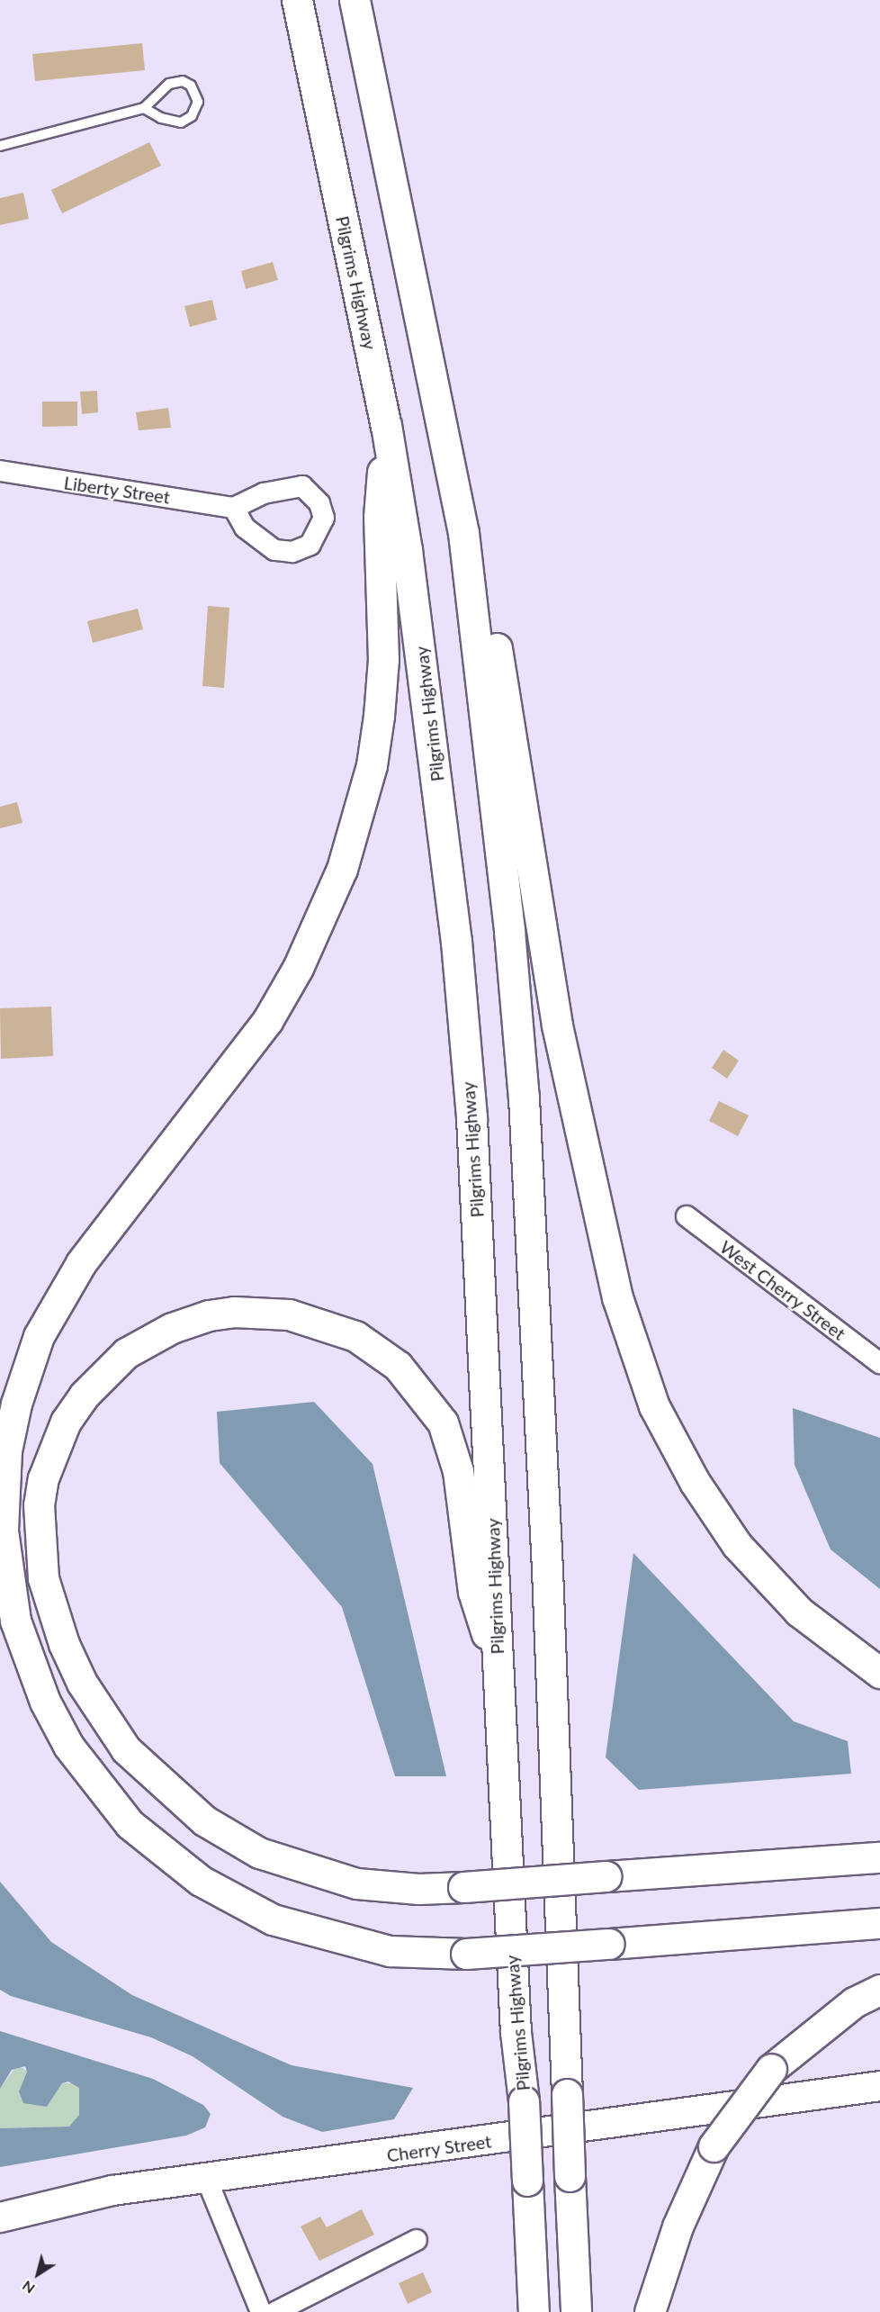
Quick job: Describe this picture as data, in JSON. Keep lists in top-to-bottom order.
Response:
{
  "streets": {
    "highway": ["Pilgrims Highway"],
    "main road": ["Cherry Street"],
    "street": ["Liberty Street", "West Cherry Street"]
  },
  "north": "bottom left"
}
